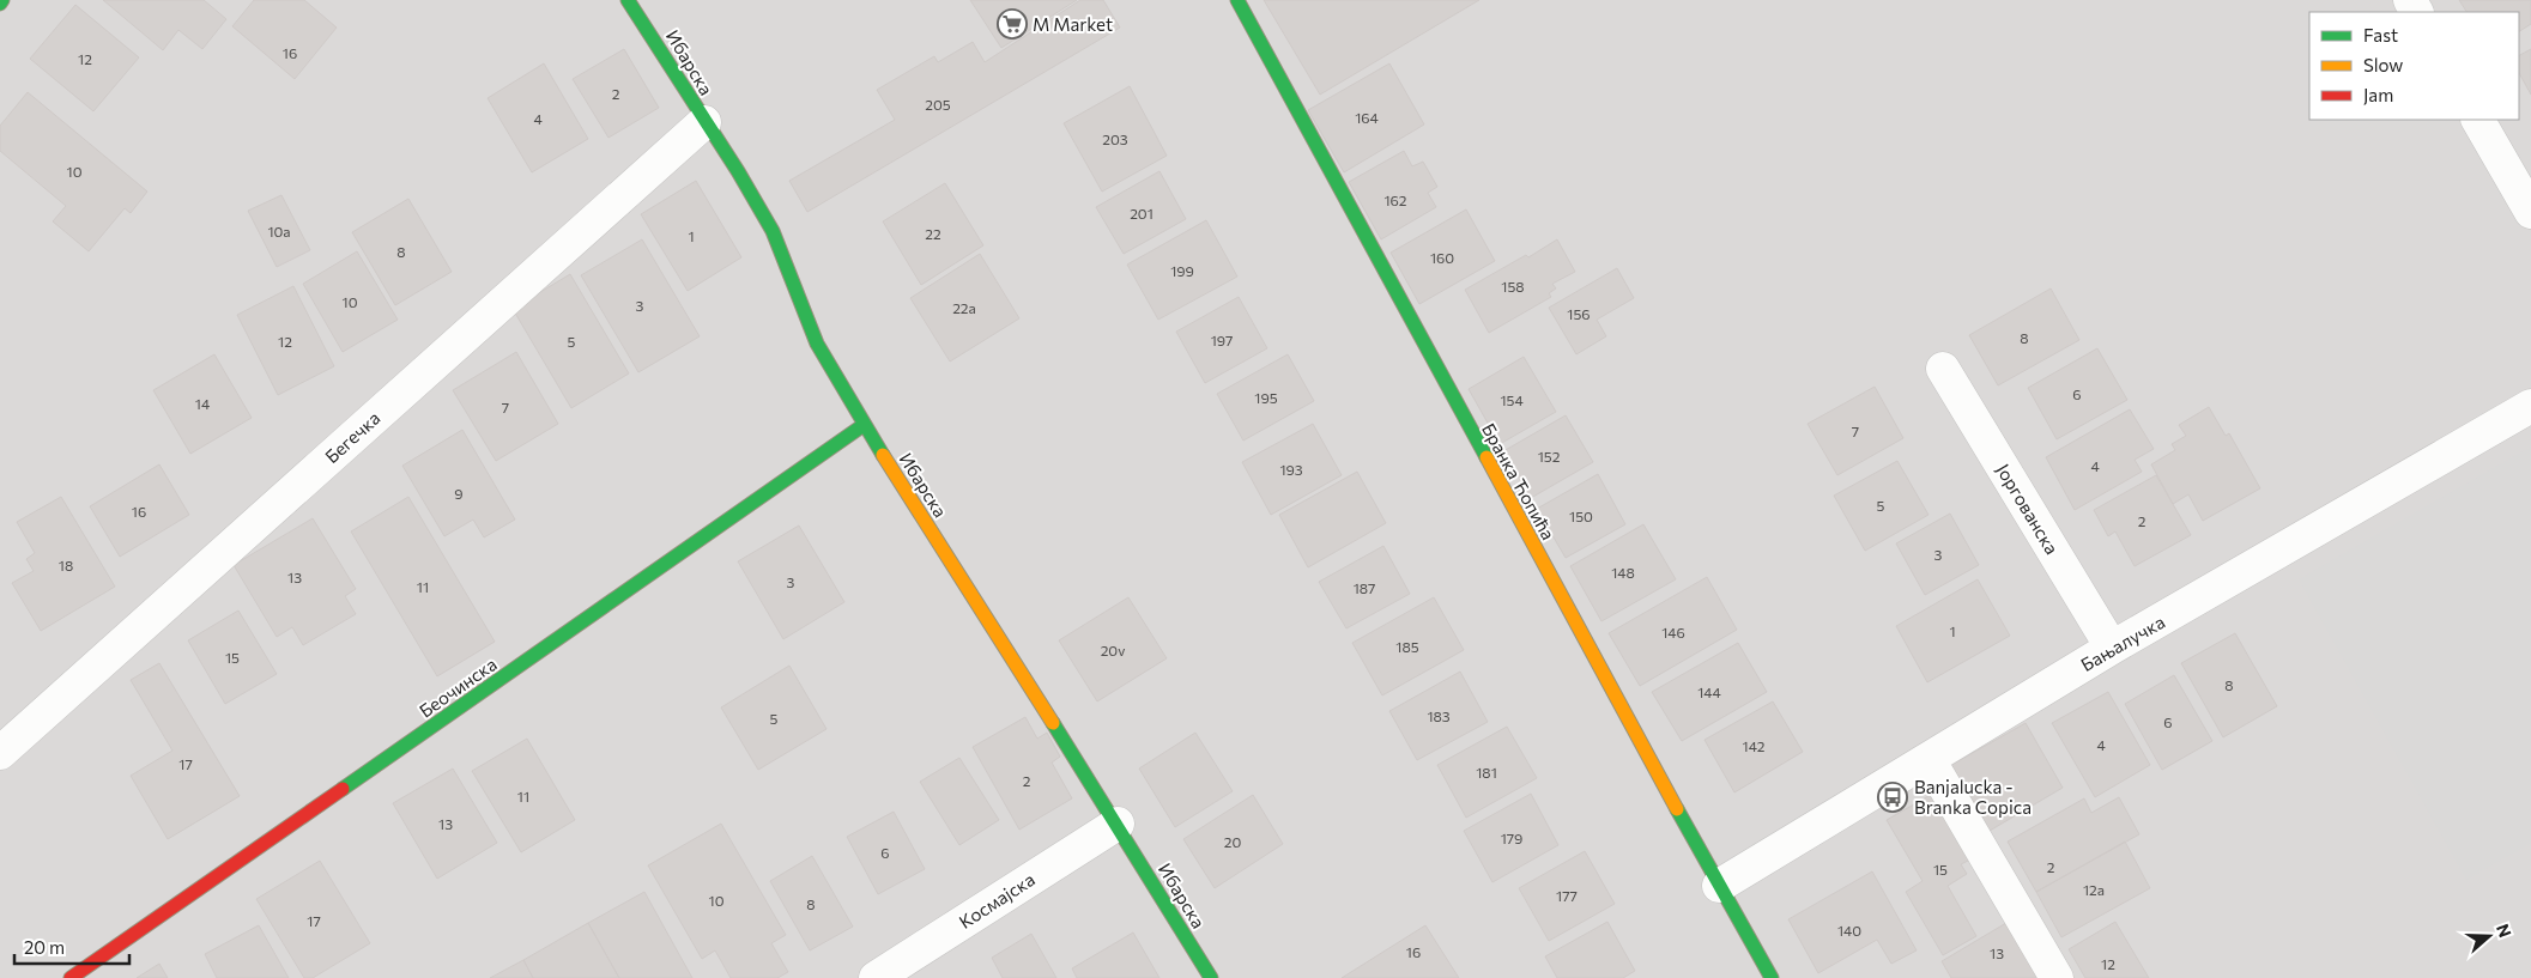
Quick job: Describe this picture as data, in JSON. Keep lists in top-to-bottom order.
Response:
{
  "streets": {
    "street": [
      "Ибарска",
      "Бегечка",
      "Бранка Ћопића",
      "Јоргованска",
      "Бањалучка",
      "Беочинска",
      "Космајска"
    ]
  },
  "crossings": [
    ["Ибарска", "Бегечка"],
    ["Ибарска", "Беочинска"],
    ["Ибарска", "Космајска"],
    ["Бранка Ћопића", "Бањалучка"],
    ["Јоргованска", "Бањалучка"]
  ],
  "places": {
    "supermarket": ["M Market"],
    "bus stop": ["Banjalucka - Branka Copica"]
  },
  "house_numbers": [
    "16",
    "12",
    "2",
    "205",
    "164",
    "4",
    "203",
    "10",
    "162",
    "201",
    "10a",
    "22",
    "1",
    "8",
    "160",
    "199",
    "158",
    "10",
    "3",
    "22a",
    "156",
    "8",
    "197",
    "12",
    "5",
    "6",
    "195",
    "154",
    "14",
    "7",
    "7",
    "152",
    "4",
    "193",
    "9",
    "5",
    "16",
    "150",
    "2",
    "3",
    "18",
    "148",
    "13",
    "3",
    "11",
    "187",
    "1",
    "146",
    "185",
    "20v",
    "15",
    "8",
    "144",
    "183",
    "5",
    "6",
    "4",
    "142",
    "17",
    "181",
    "2",
    "11",
    "13",
    "179",
    "20",
    "6",
    "2",
    "15",
    "12a",
    "177",
    "10",
    "8",
    "17",
    "140",
    "16",
    "13",
    "12"
  ],
  "legend": ["Fast", "Slow", "Jam"],
  "scale_bar": "20 m",
  "north": "right"
}
